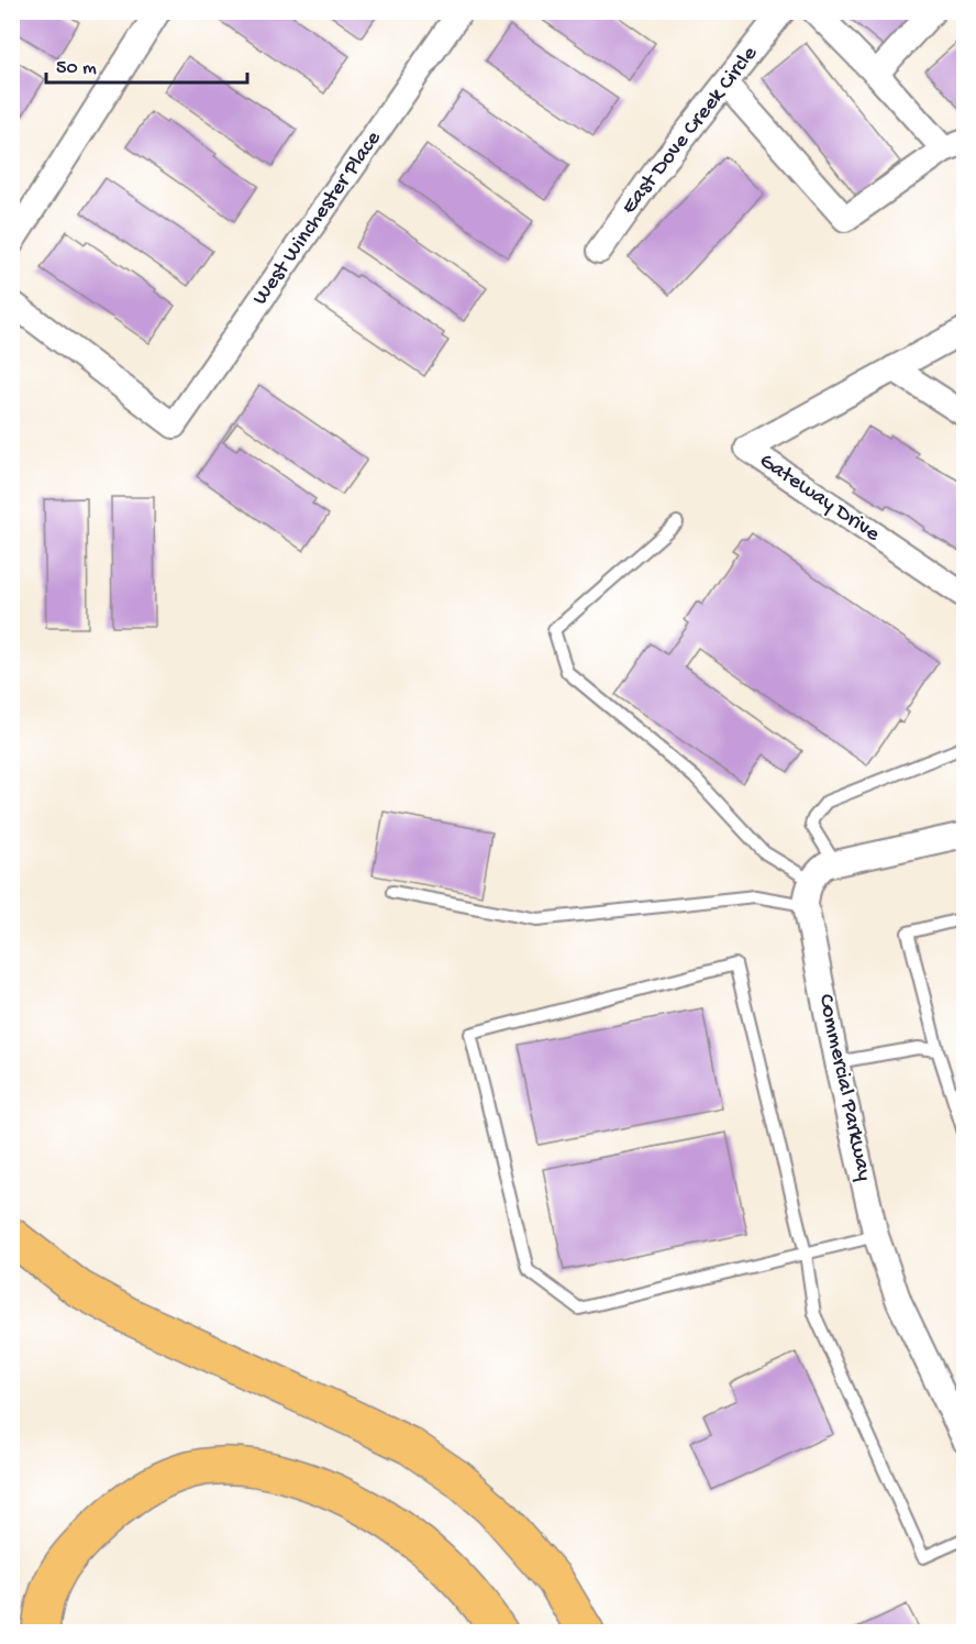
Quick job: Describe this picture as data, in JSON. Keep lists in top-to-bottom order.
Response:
{
  "streets": {
    "street": [
      "East Dove Creek Circle",
      "West Winchester Place",
      "Gateway Drive",
      "Commercial Parkway"
    ]
  },
  "scale_bar": "50 m"
}
